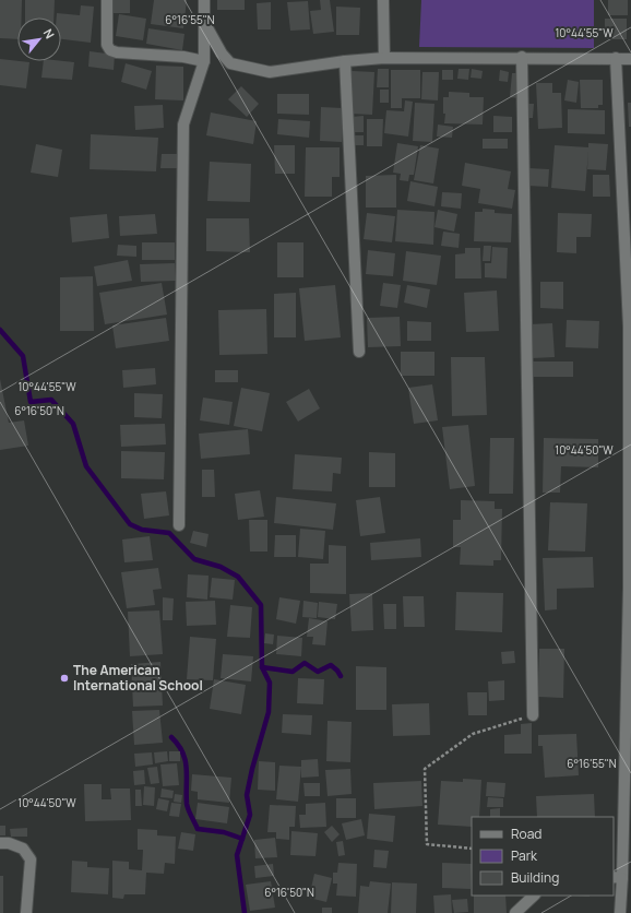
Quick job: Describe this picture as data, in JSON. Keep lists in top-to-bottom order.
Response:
{
  "places": ["The American International School"],
  "legend": ["Road", "Park", "Building"],
  "north": "top right",
  "coordinates": [
    "6°16'55\"N",
    "10°44'55\"W",
    "6°16'50\"N",
    "10°44'50\"W"
  ]
}
